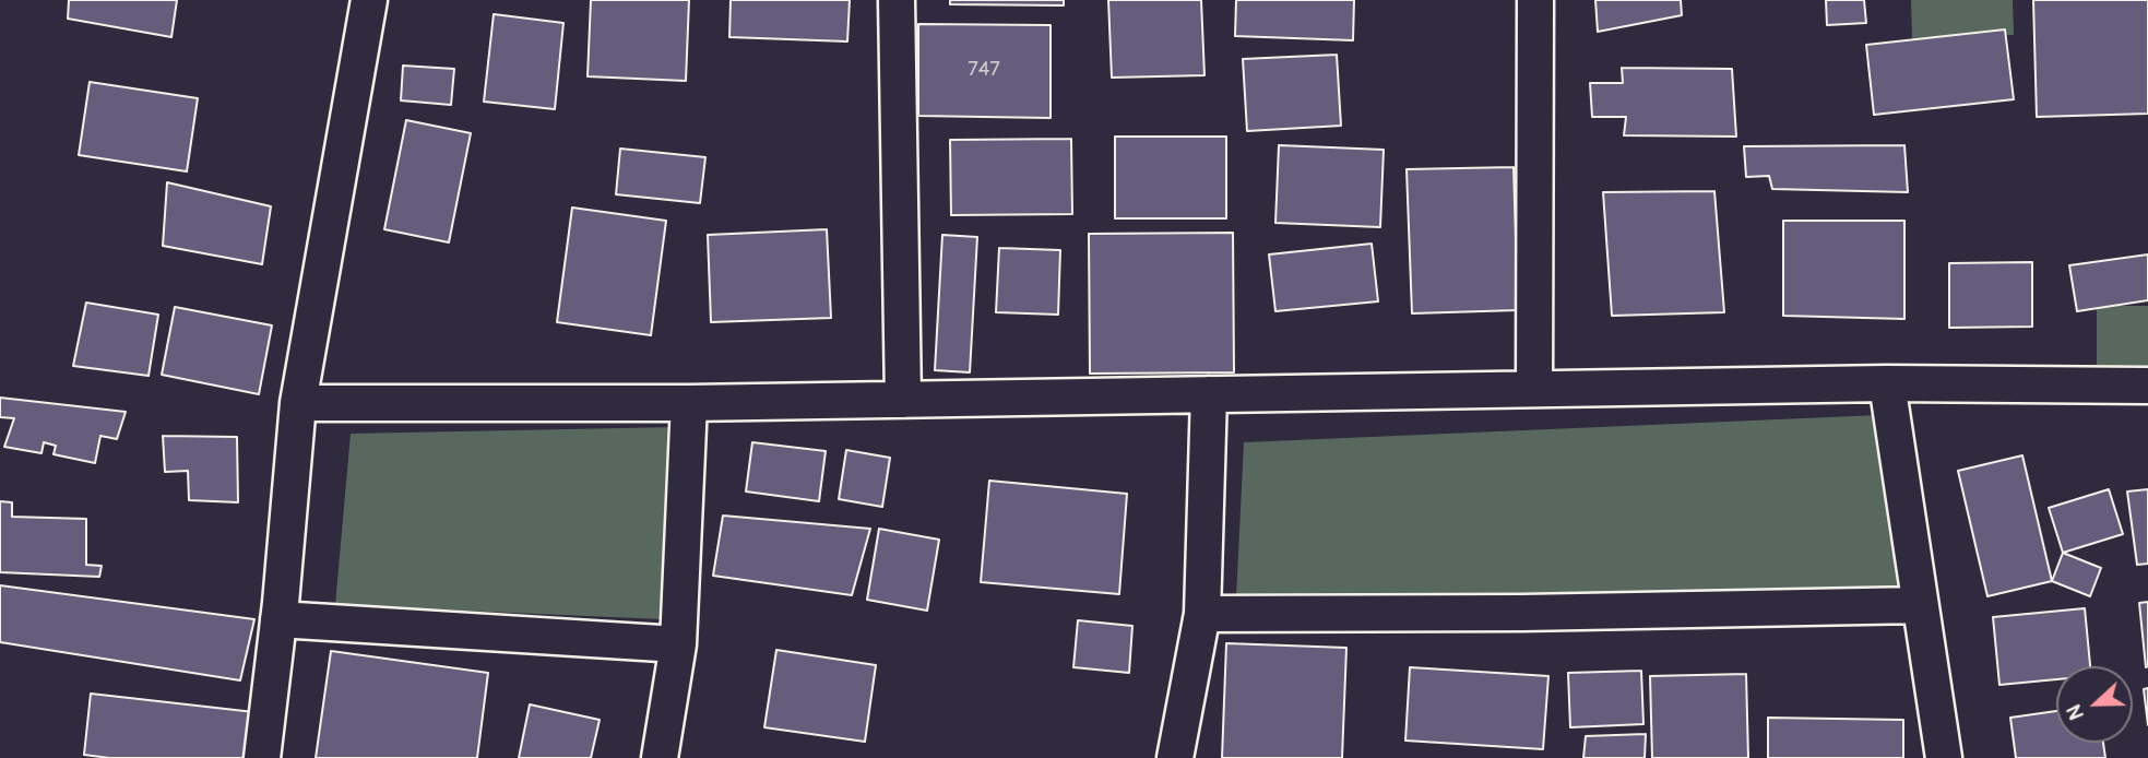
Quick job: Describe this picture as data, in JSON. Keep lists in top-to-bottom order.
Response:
{
  "house_numbers": ["747"],
  "north": "left"
}
